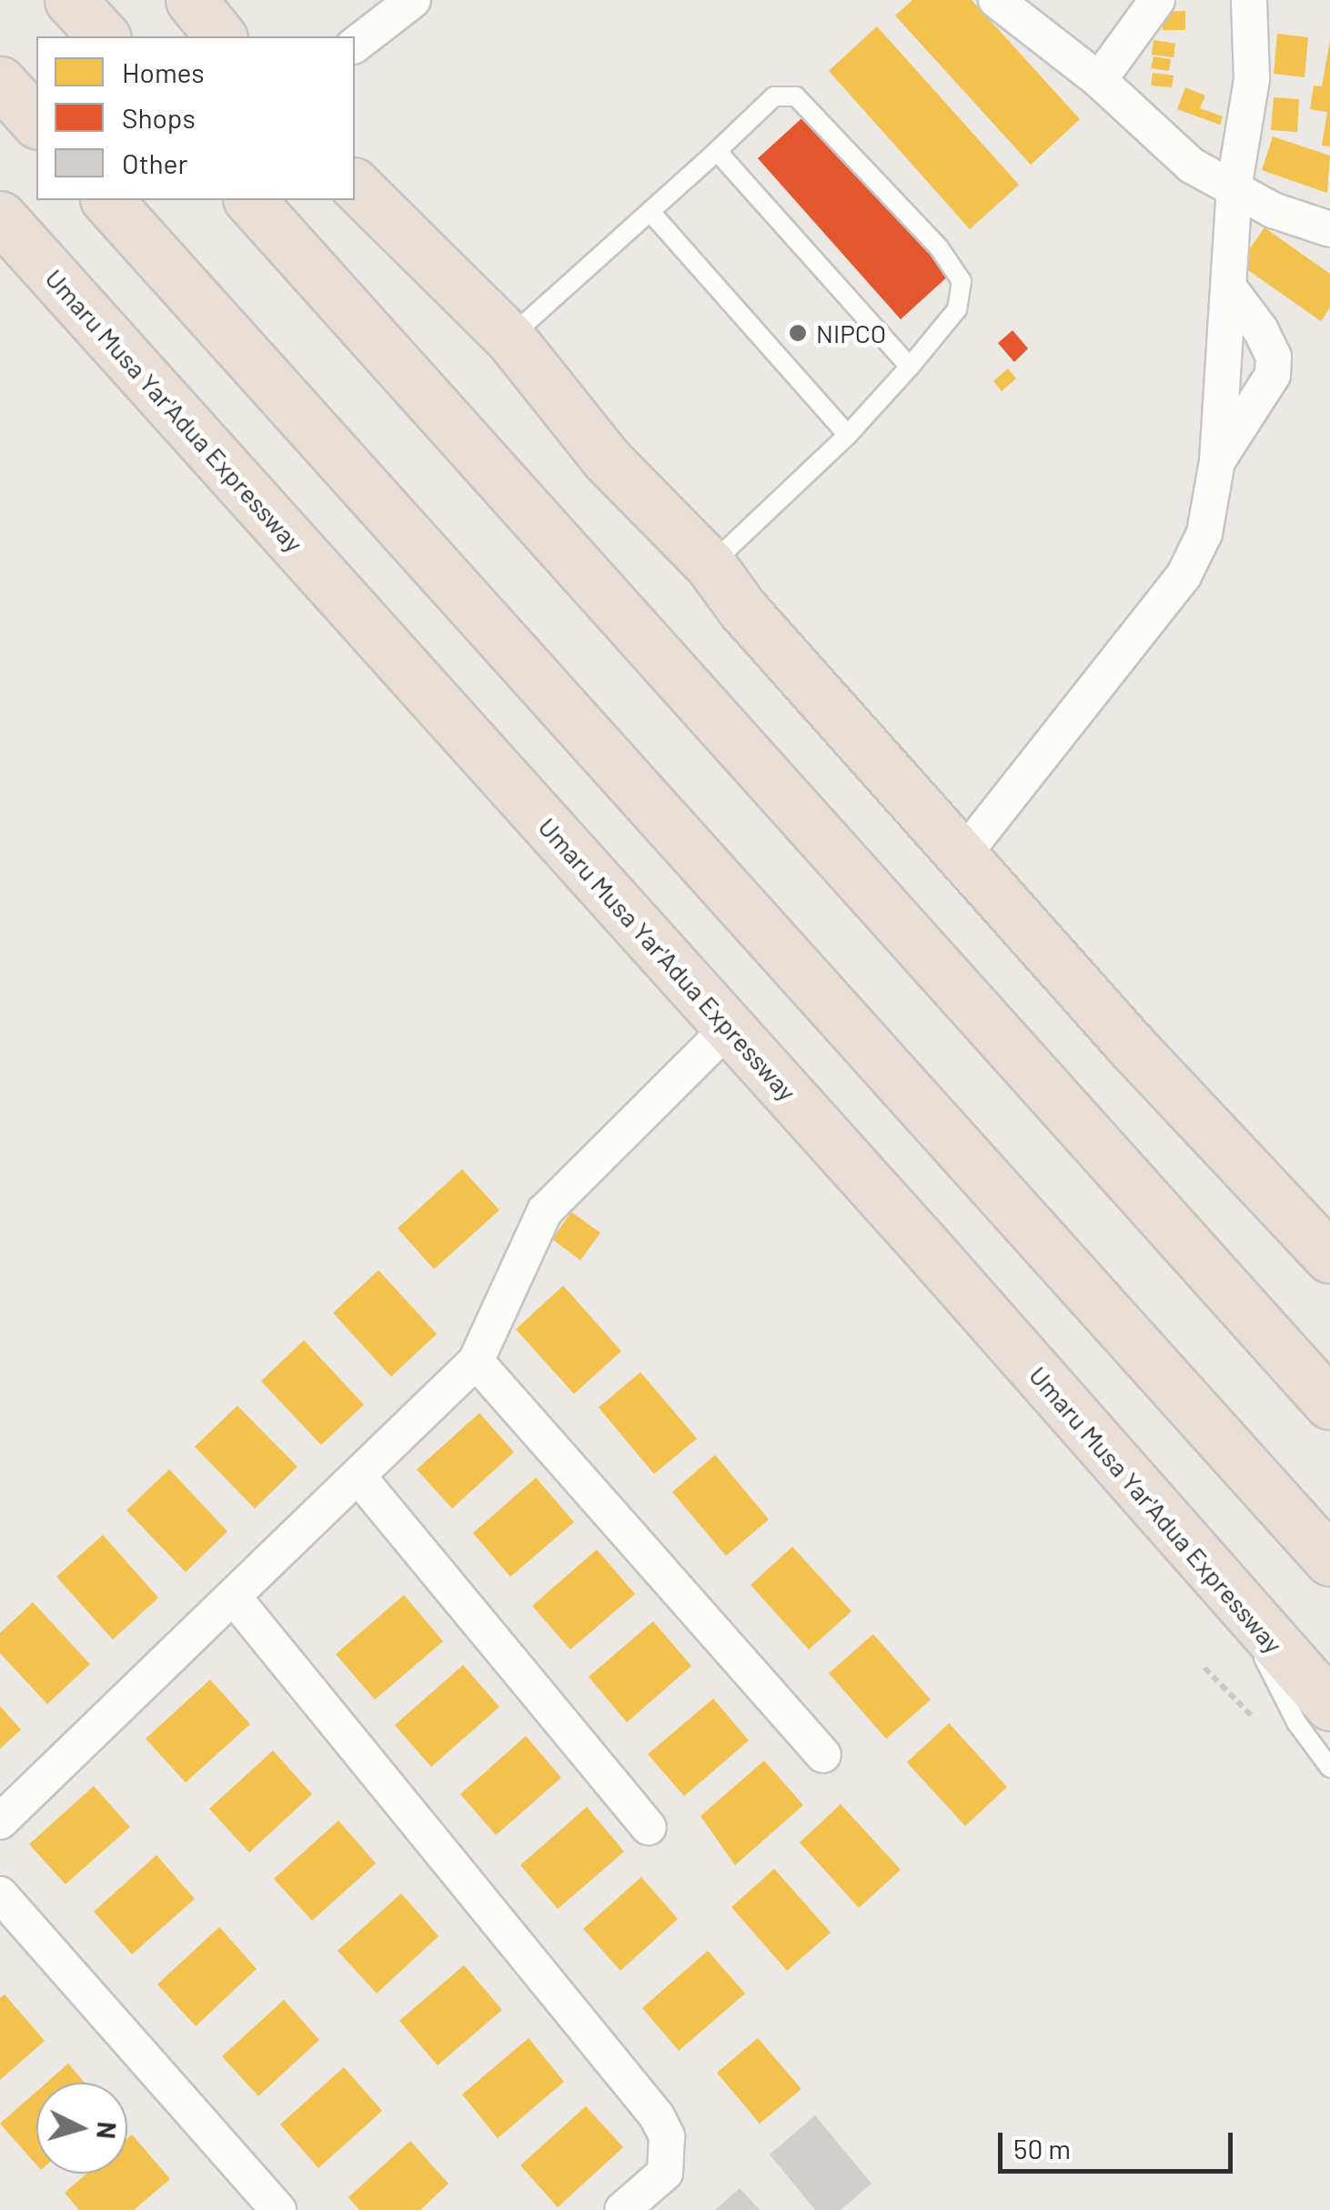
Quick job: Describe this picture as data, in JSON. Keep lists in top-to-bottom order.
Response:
{
  "streets": {
    "highway": ["Umaru Musa Yar'Adua Expressway"]
  },
  "places": ["NIPCO"],
  "legend": ["Homes", "Shops", "Other"],
  "scale_bar": "50 m",
  "north": "right"
}
